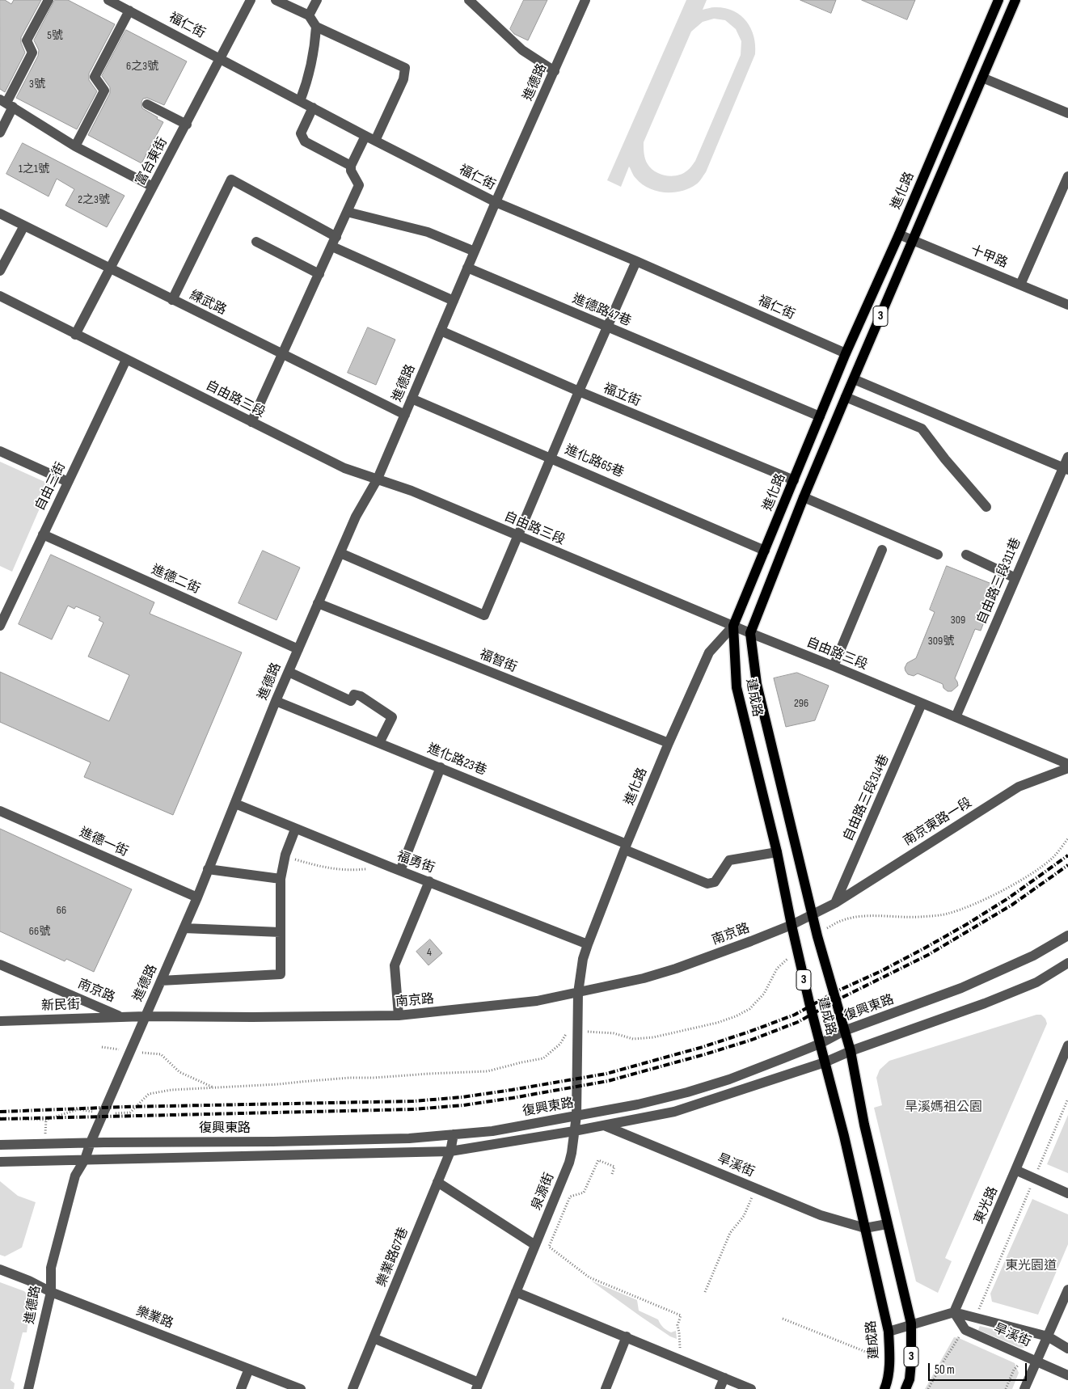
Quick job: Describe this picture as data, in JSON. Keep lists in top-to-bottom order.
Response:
{
  "streets": {
    "main road": ["進化路", "3", "建成路"],
    "street": [
      "福仁街",
      "進德路",
      "富台東街",
      "十甲路",
      "練武路",
      "進德路47巷",
      "福立街",
      "自由路三段",
      "進化路65巷",
      "自由三街",
      "進德二街",
      "自由路三段311巷",
      "福智街",
      "進化路23巷",
      "自由路三段314巷",
      "南京東路一段",
      "進德一街",
      "福勇街",
      "南京路",
      "新民街",
      "復興東路",
      "旱溪街",
      "泉源街",
      "東光路",
      "樂業路67巷",
      "樂業路"
    ]
  },
  "crossings": [
    ["福仁街", "進德路"],
    ["福仁街", "富台東街"],
    ["福仁街", "進化路"],
    ["進德路", "練武路"],
    ["進德路", "進德路47巷"],
    ["進德路", "福立街"],
    ["進德路", "自由路三段"],
    ["進德路", "進化路65巷"],
    ["進德路", "進德二街"],
    ["進德路", "福智街"],
    ["進德路", "進化路23巷"],
    ["進德路", "進德一街"],
    ["進德路", "福勇街"],
    ["進德路", "南京路"],
    ["進德路", "復興東路"],
    ["進德路", "樂業路"],
    ["富台東街", "練武路"],
    ["富台東街", "自由路三段"],
    ["進化路", "十甲路"],
    ["進化路", "進德路47巷"],
    ["進化路", "福立街"],
    ["進化路", "自由路三段"],
    ["進化路", "進化路65巷"],
    ["進化路", "福智街"],
    ["進化路", "建成路"],
    ["進化路", "進化路23巷"],
    ["進化路", "福勇街"],
    ["進化路", "南京路"],
    ["進化路", "泉源街"],
    ["十甲路", "3"],
    ["3", "自由路三段"],
    ["3", "建成路"],
    ["自由路三段", "自由三街"],
    ["自由路三段", "自由路三段311巷"],
    ["自由路三段", "建成路"],
    ["自由路三段", "自由路三段314巷"],
    ["自由三街", "進德二街"],
    ["建成路", "進化路23巷"],
    ["建成路", "南京路"],
    ["建成路", "復興東路"],
    ["建成路", "旱溪街"],
    ["自由路三段314巷", "南京東路一段"],
    ["自由路三段314巷", "南京路"],
    ["南京東路一段", "南京路"],
    ["南京路", "新民街"],
    ["南京路", "泉源街"],
    ["復興東路", "旱溪街"],
    ["復興東路", "泉源街"],
    ["復興東路", "樂業路67巷"],
    ["旱溪街", "泉源街"],
    ["旱溪街", "東光路"]
  ],
  "parks": ["旱溪媽祖公園", "東光園道"],
  "house_numbers": [
    "5號",
    "6之3號",
    "3號",
    "1之1號",
    "2之3號",
    "309",
    "309號",
    "296",
    "66",
    "66號",
    "4"
  ],
  "scale_bar": "50 m"
}
